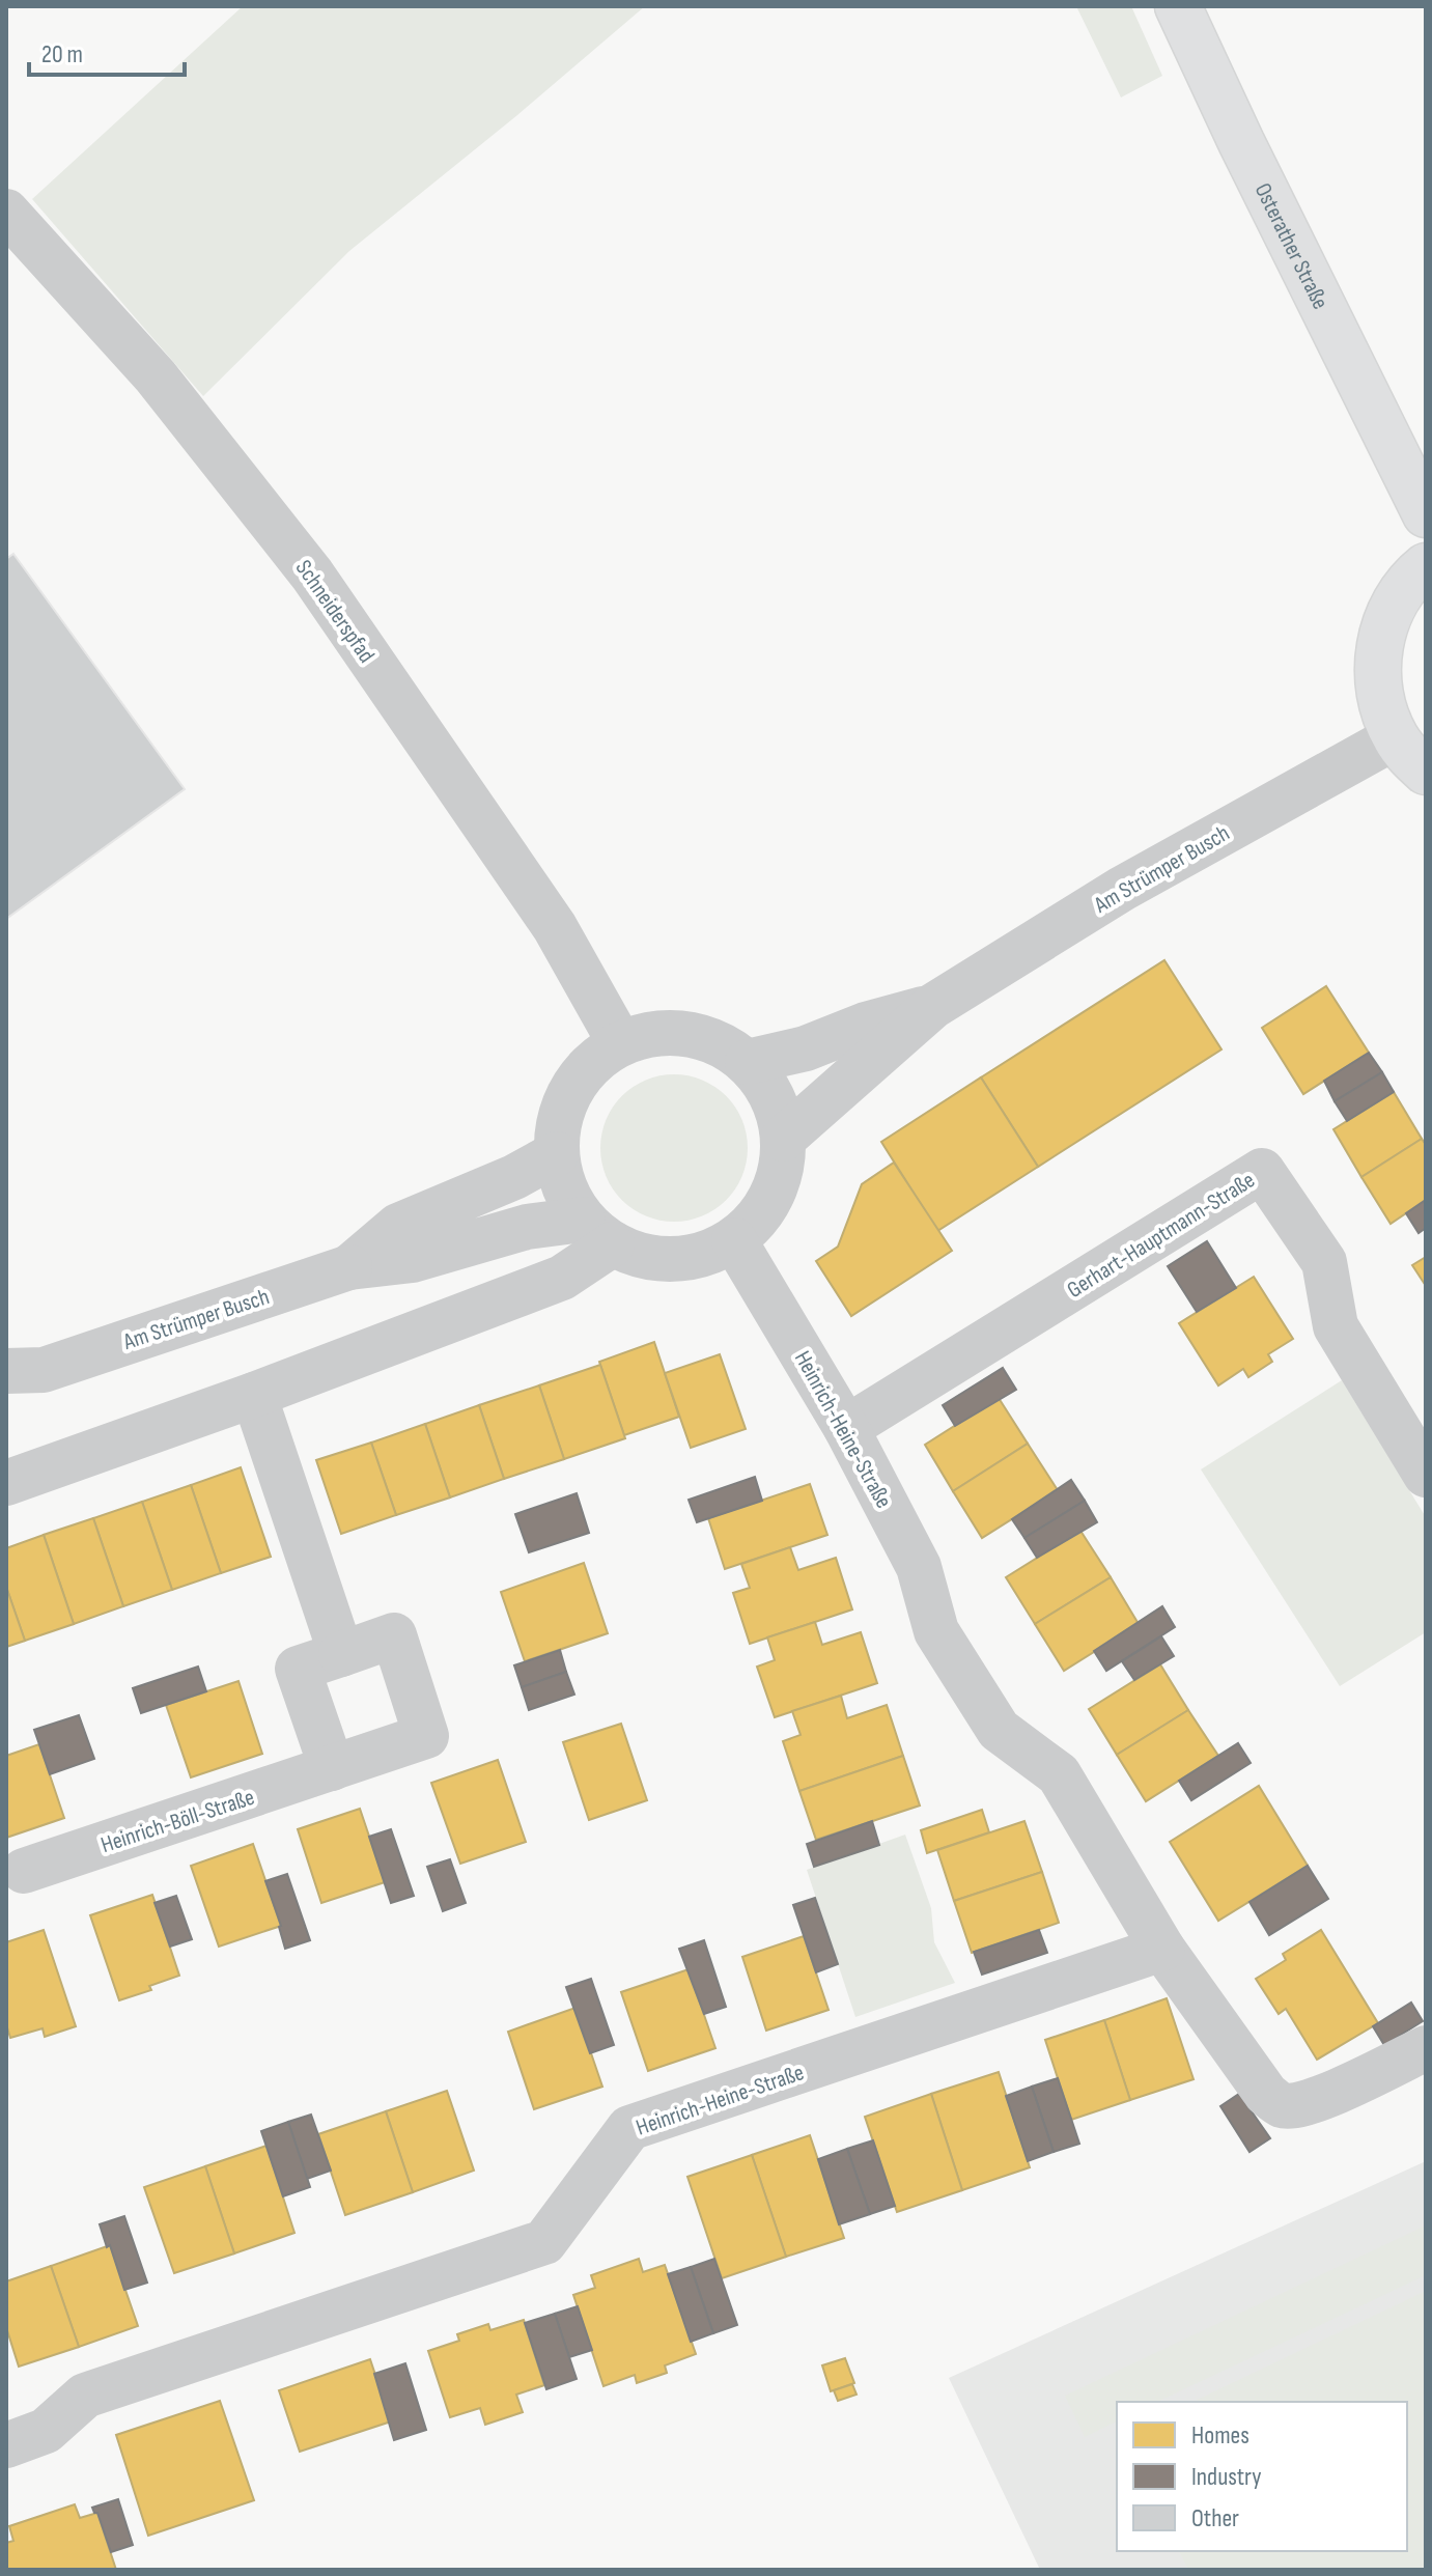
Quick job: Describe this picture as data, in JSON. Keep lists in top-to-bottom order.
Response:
{
  "streets": {
    "main road": ["Osterather Straße"],
    "street": [
      "Schneiderspfad",
      "Am Strümper Busch",
      "Gerhart-Hauptmann-Straße",
      "Heinrich-Heine-Straße",
      "Heinrich-Böll-Straße"
    ]
  },
  "crossings": [
    ["Schneiderspfad", "Am Strümper Busch"],
    ["Schneiderspfad", "Heinrich-Heine-Straße"],
    ["Am Strümper Busch", "Heinrich-Heine-Straße"],
    ["Gerhart-Hauptmann-Straße", "Heinrich-Heine-Straße"]
  ],
  "legend": ["Homes", "Industry", "Other"],
  "scale_bar": "20 m"
}
